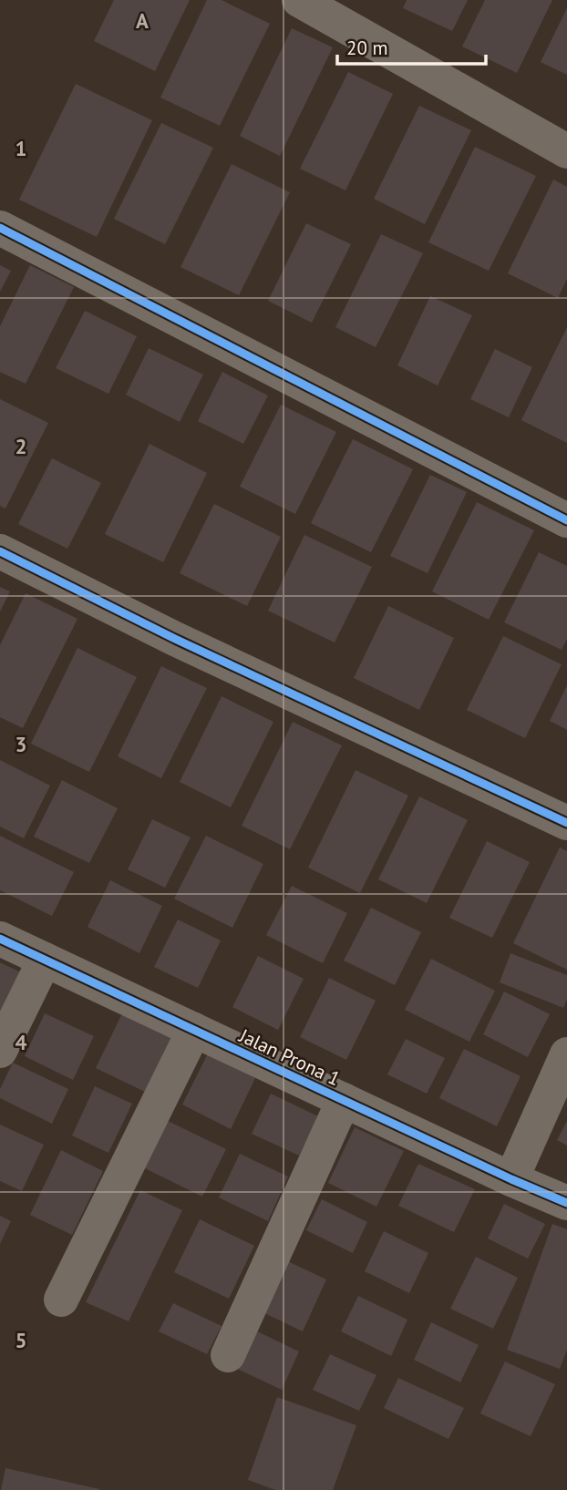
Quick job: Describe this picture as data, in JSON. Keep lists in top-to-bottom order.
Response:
{
  "streets": {
    "street": ["Jalan Prona 1"]
  },
  "scale_bar": "20 m",
  "grid": {
    "columns": ["A"],
    "rows": [
      "1",
      "2",
      "3",
      "4",
      "5"
    ]
  }
}
